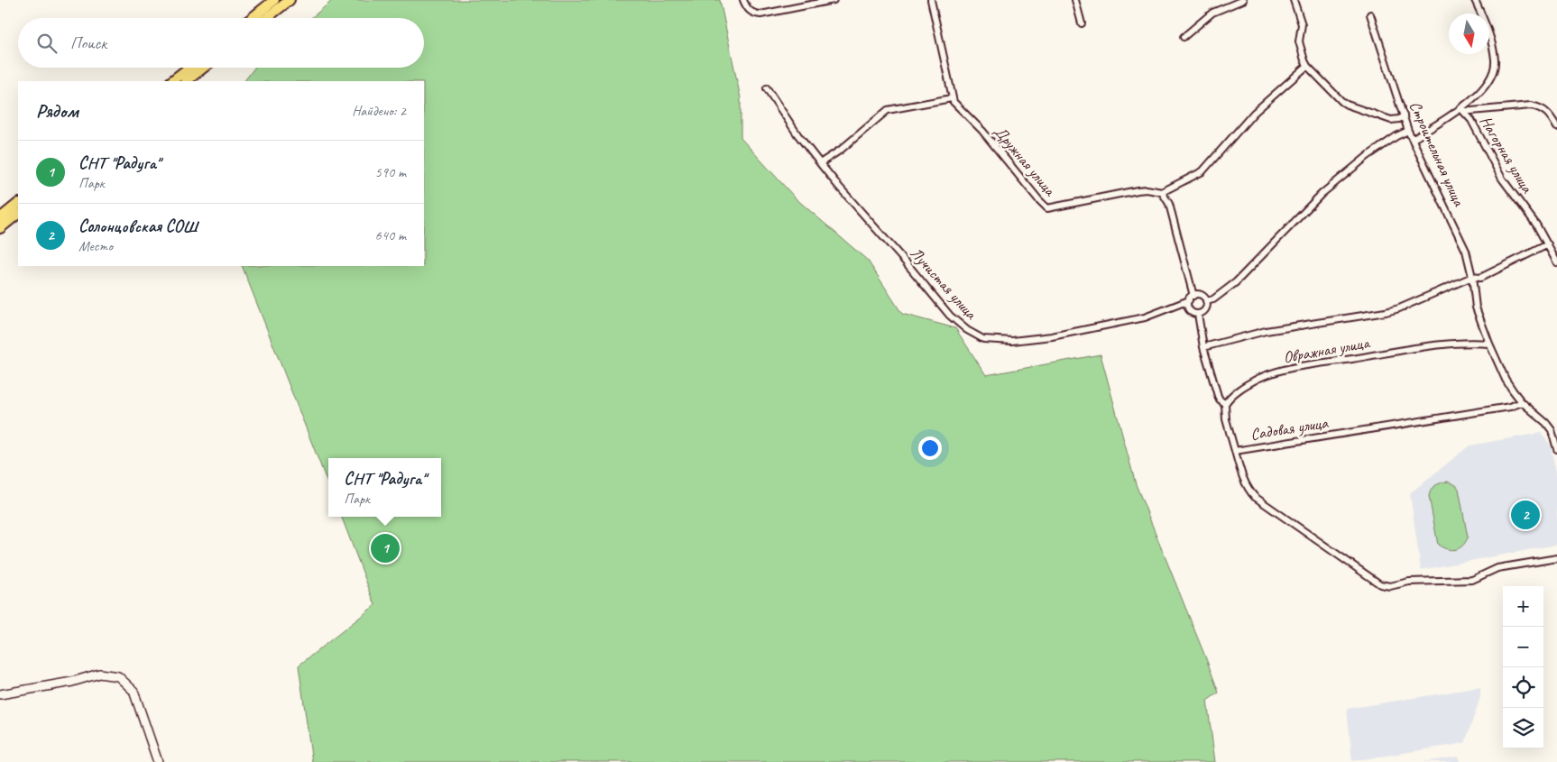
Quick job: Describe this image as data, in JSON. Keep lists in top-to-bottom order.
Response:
{
  "streets": {
    "street": [
      "Строительная улица",
      "Нагорная улица",
      "Дружная улица",
      "Лучистая улица",
      "Овражная улица",
      "Садовая улица"
    ]
  },
  "crossings": [
    ["Строительная улица", "Овражная улица"],
    ["Строительная улица", "Садовая улица"]
  ],
  "north": "bottom",
  "page": {
    "search": "Поиск",
    "heading": ["Рядом", "Найдено: 2"],
    "list": [
      {
        "mark": "1",
        "name": "СНТ \"Радуга\"",
        "note": "Парк",
        "value": "590 m"
      },
      {
        "mark": "2",
        "name": "Солонцовская СОШ",
        "note": "Место",
        "value": "640 m"
      }
    ],
    "popup": ["СНТ \"Радуга\"", "Парк"],
    "pins": ["2", "1"],
    "map_buttons": ["+", "−"]
  }
}
